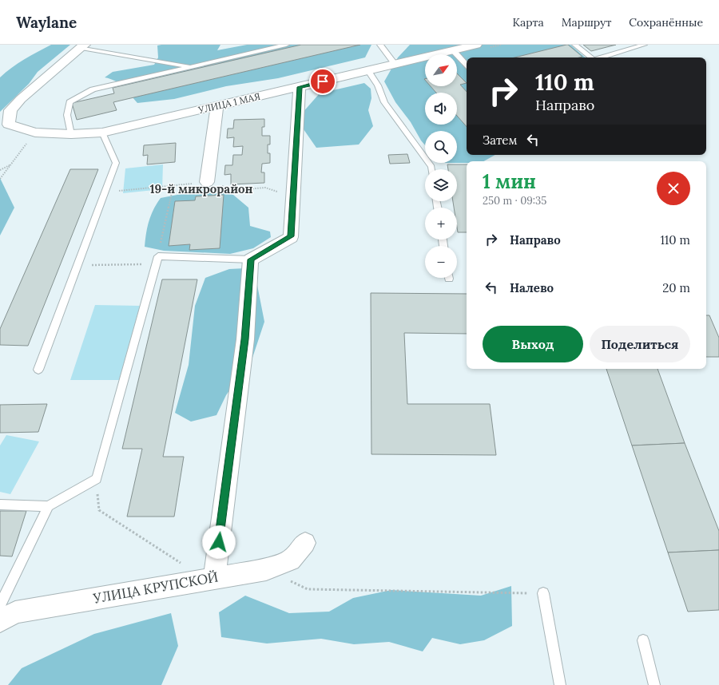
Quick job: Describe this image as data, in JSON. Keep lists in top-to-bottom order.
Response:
{
  "streets": {
    "street": ["УЛИЦА 1 МАЯ", "УЛИЦА КРУПСКОЙ"]
  },
  "districts": ["19-й микрорайон"],
  "north": "top right",
  "page": {
    "header": "Waylane",
    "nav": ["Карта", "Маршрут", "Сохранённые"],
    "map_buttons": ["+", "−"],
    "turn": ["110 m", "Направо"],
    "then": "Затем",
    "heading": ["1 мин", "250 m · 09:35"],
    "list": [
      {
        "name": "Направо",
        "value": "110 m"
      },
      {
        "name": "Налево",
        "value": "20 m"
      }
    ],
    "buttons": ["Выход", "Поделиться"]
  }
}
